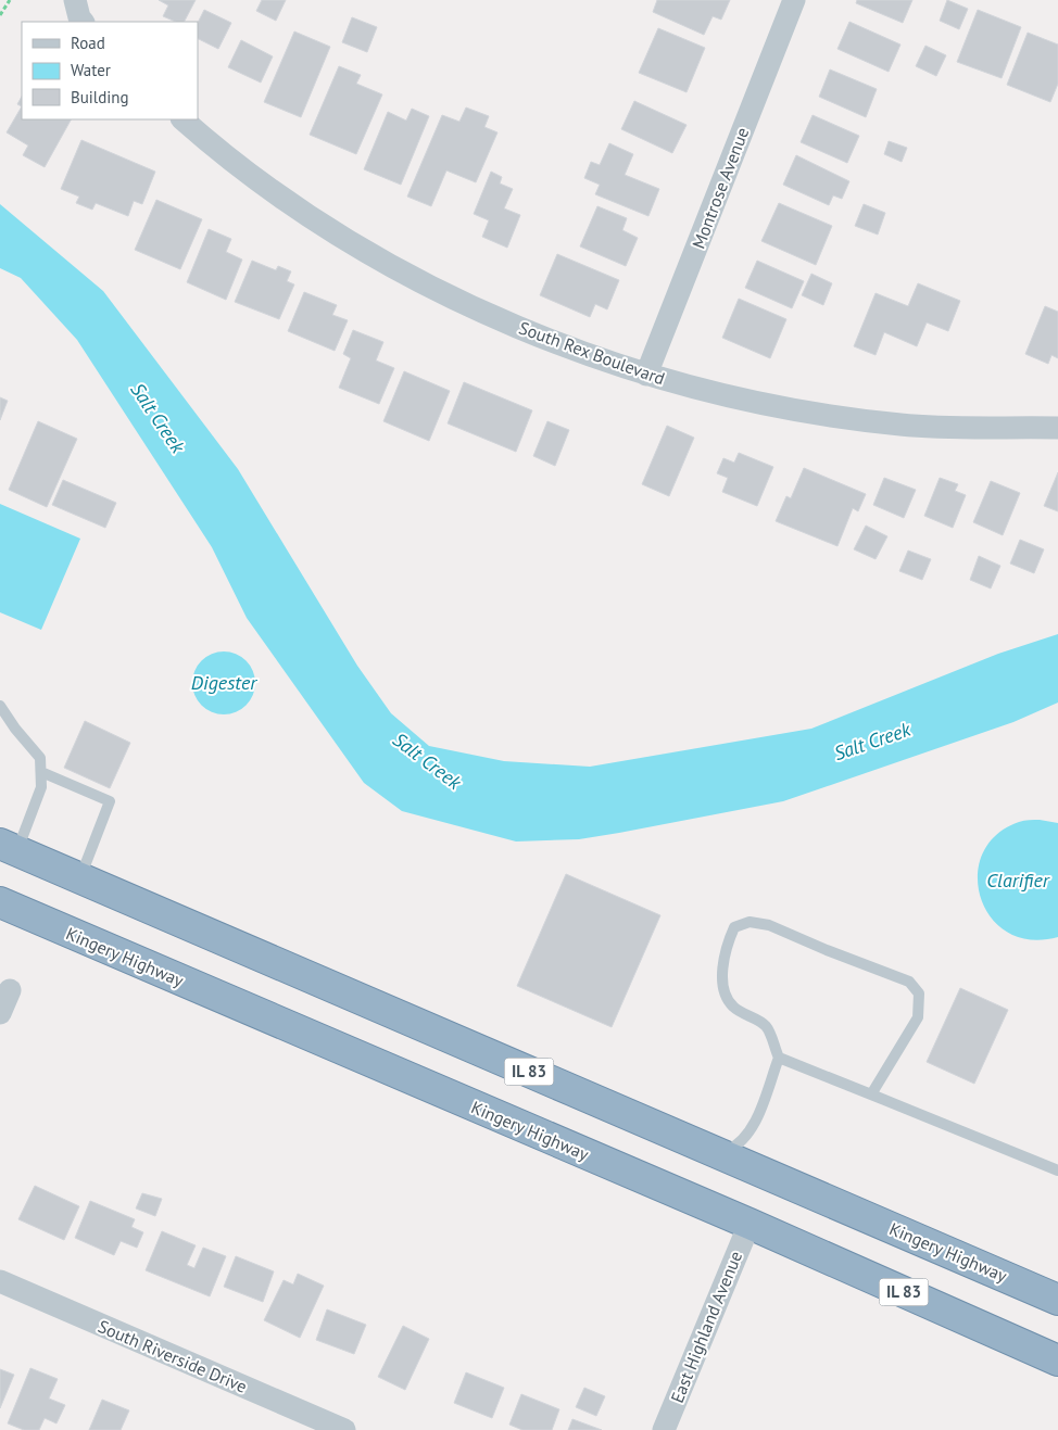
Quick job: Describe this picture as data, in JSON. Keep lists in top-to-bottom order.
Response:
{
  "streets": {
    "highway": ["Kingery Highway", "IL 83"],
    "street": [
      "Montrose Avenue",
      "South Rex Boulevard",
      "East Highland Avenue",
      "South Riverside Drive"
    ]
  },
  "crossings": [
    ["Montrose Avenue", "South Rex Boulevard"],
    ["Kingery Highway", "East Highland Avenue"]
  ],
  "water": ["Salt Creek", "Digester", "Clarifier"],
  "legend": ["Road", "Water", "Building"]
}
